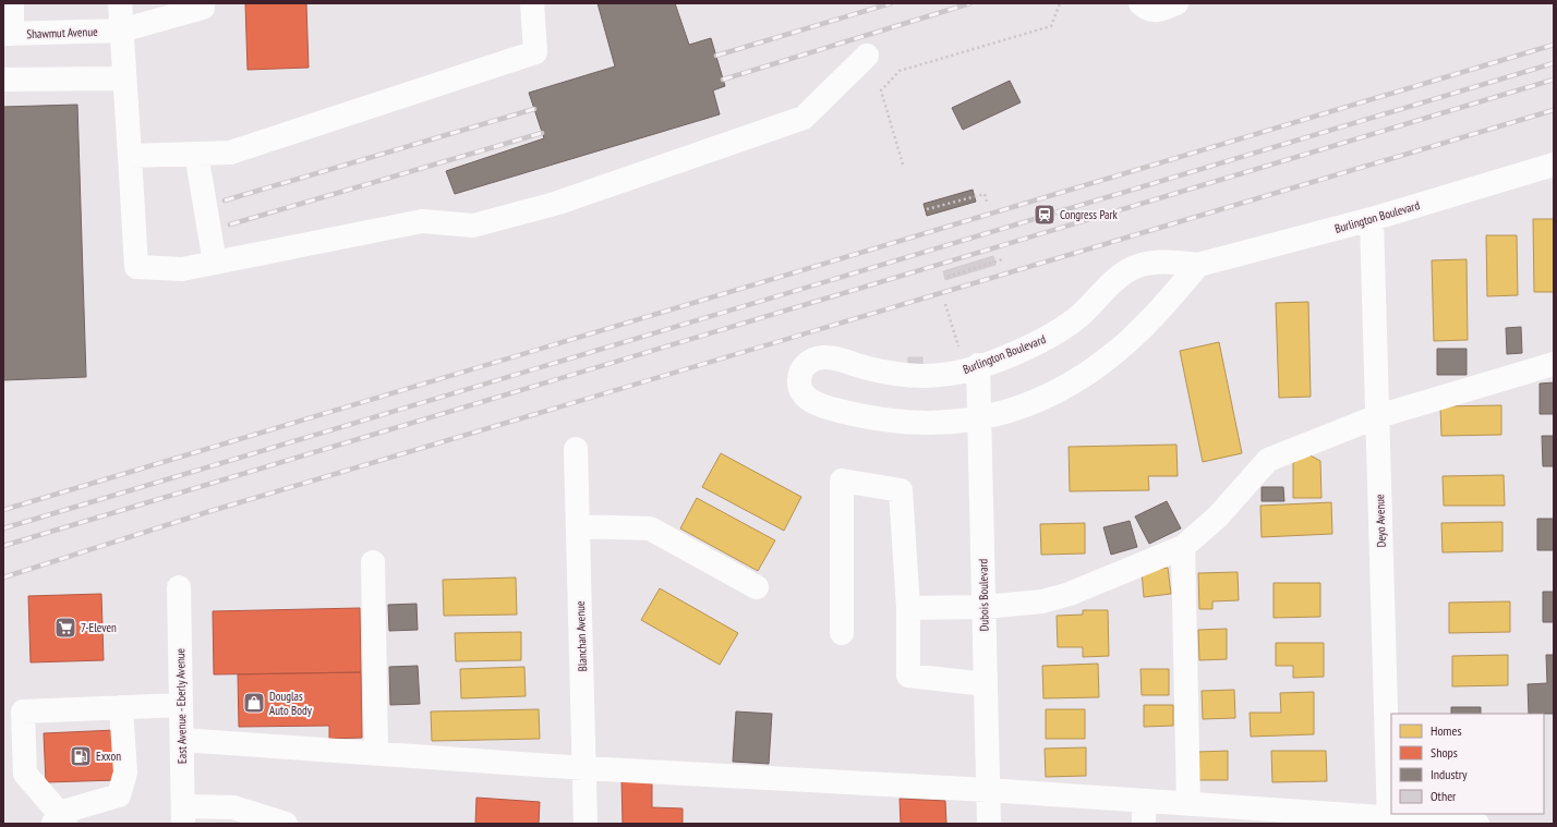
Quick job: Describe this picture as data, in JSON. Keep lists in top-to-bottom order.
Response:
{
  "streets": {
    "street": [
      "Shawmut Avenue",
      "Burlington Boulevard",
      "Deyo Avenue",
      "Dubois Boulevard",
      "Blanchan Avenue",
      "East Avenue - Eberly Avenue"
    ]
  },
  "crossings": [
    ["Burlington Boulevard", "Deyo Avenue"],
    ["Burlington Boulevard", "Dubois Boulevard"]
  ],
  "places": {
    "station": ["Congress Park"],
    "supermarket": ["7-Eleven"],
    "shop": ["Douglas Auto Body"],
    "fuel station": ["Exxon"]
  },
  "legend": [
    "Homes",
    "Shops",
    "Industry",
    "Other"
  ]
}
